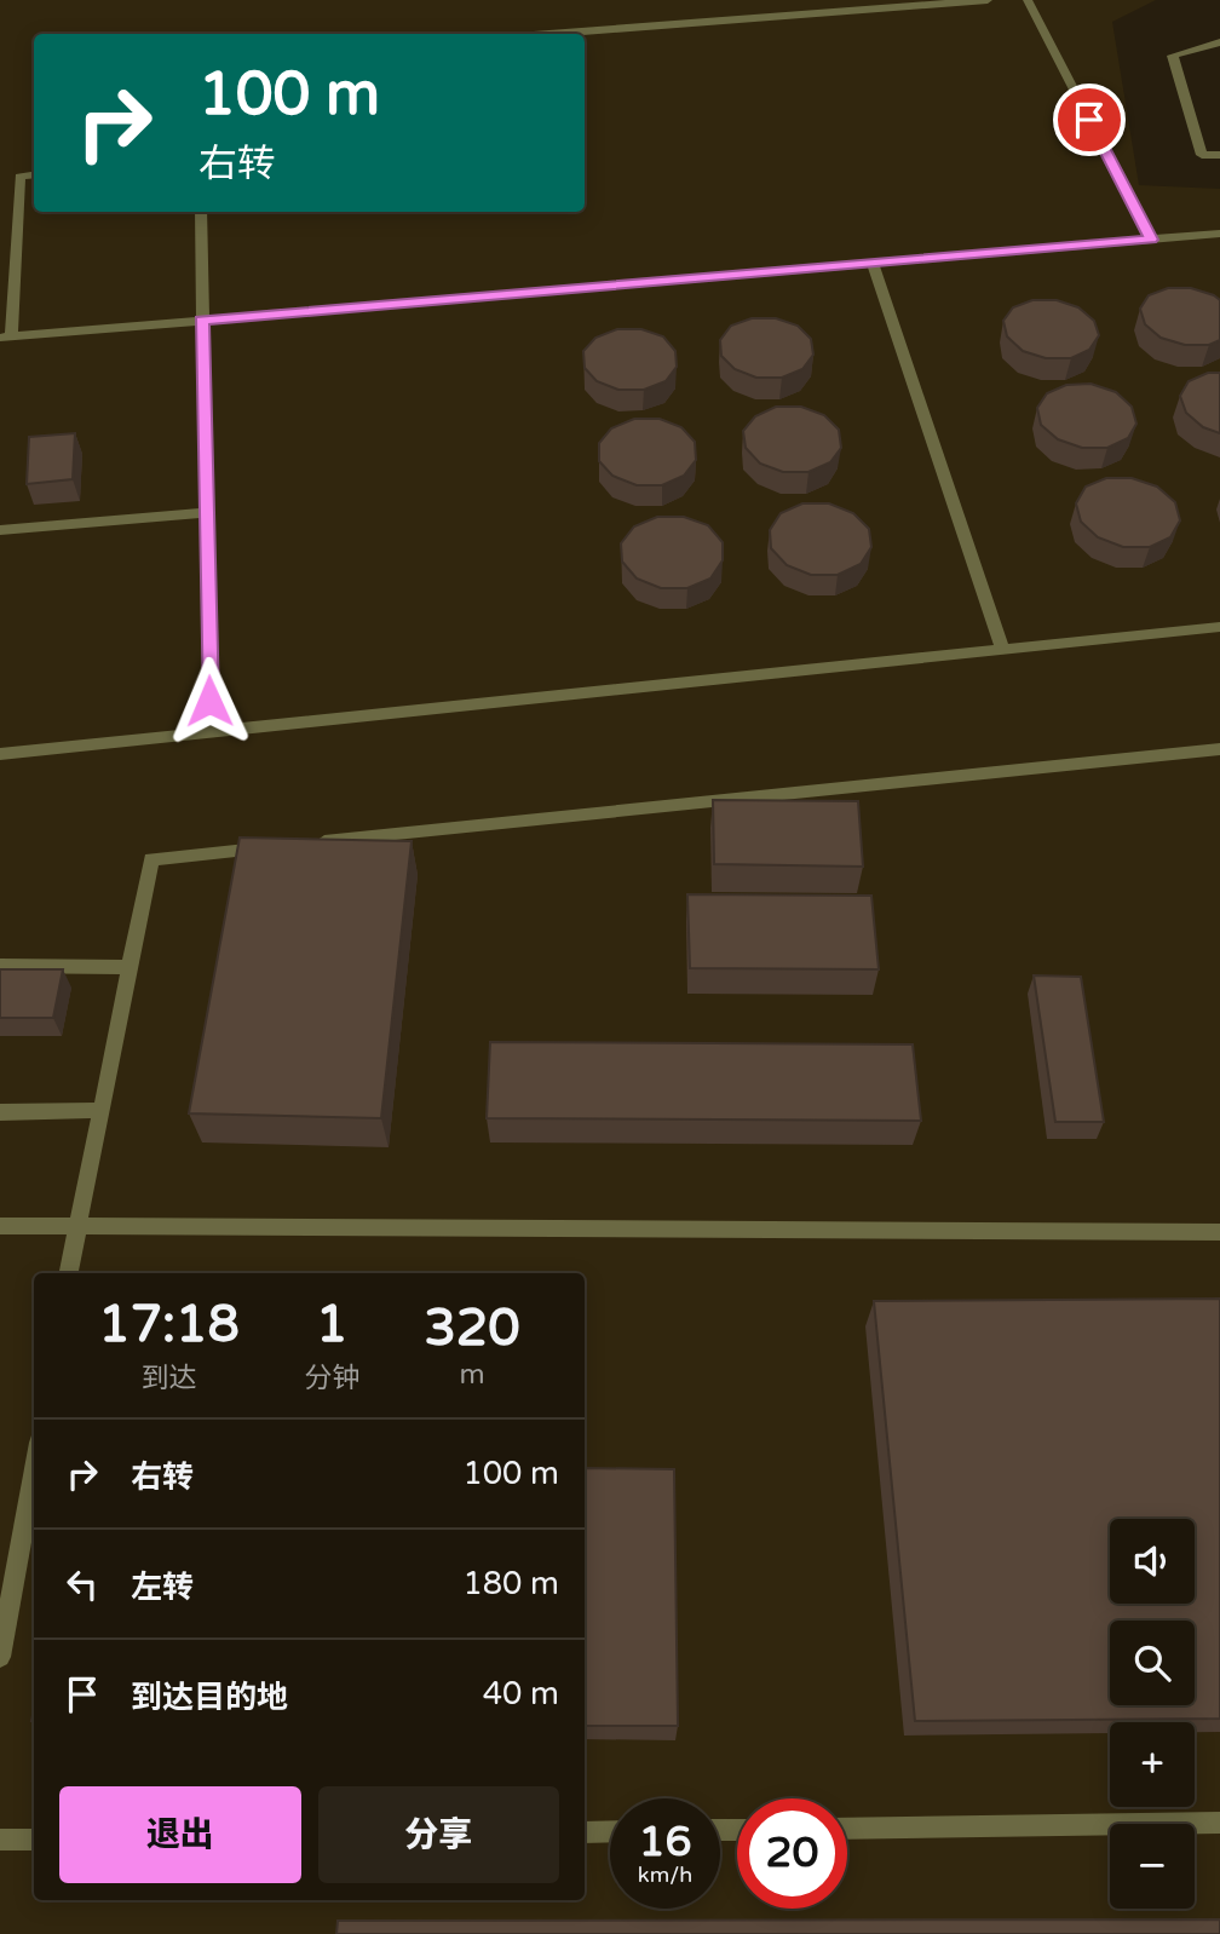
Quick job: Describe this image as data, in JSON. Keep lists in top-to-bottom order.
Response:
{
  "page": {
    "turn": ["100 m", "右转"],
    "eta": [
      "17:18",
      "到达",
      "1",
      "分钟",
      "320",
      "m"
    ],
    "list": [
      {
        "name": "右转",
        "value": "100 m"
      },
      {
        "name": "左转",
        "value": "180 m"
      },
      {
        "name": "到达目的地",
        "value": "40 m"
      }
    ],
    "map_buttons": ["+", "−"],
    "buttons": ["退出", "分享"],
    "speed": "16 km/h",
    "limit": "20"
  }
}
